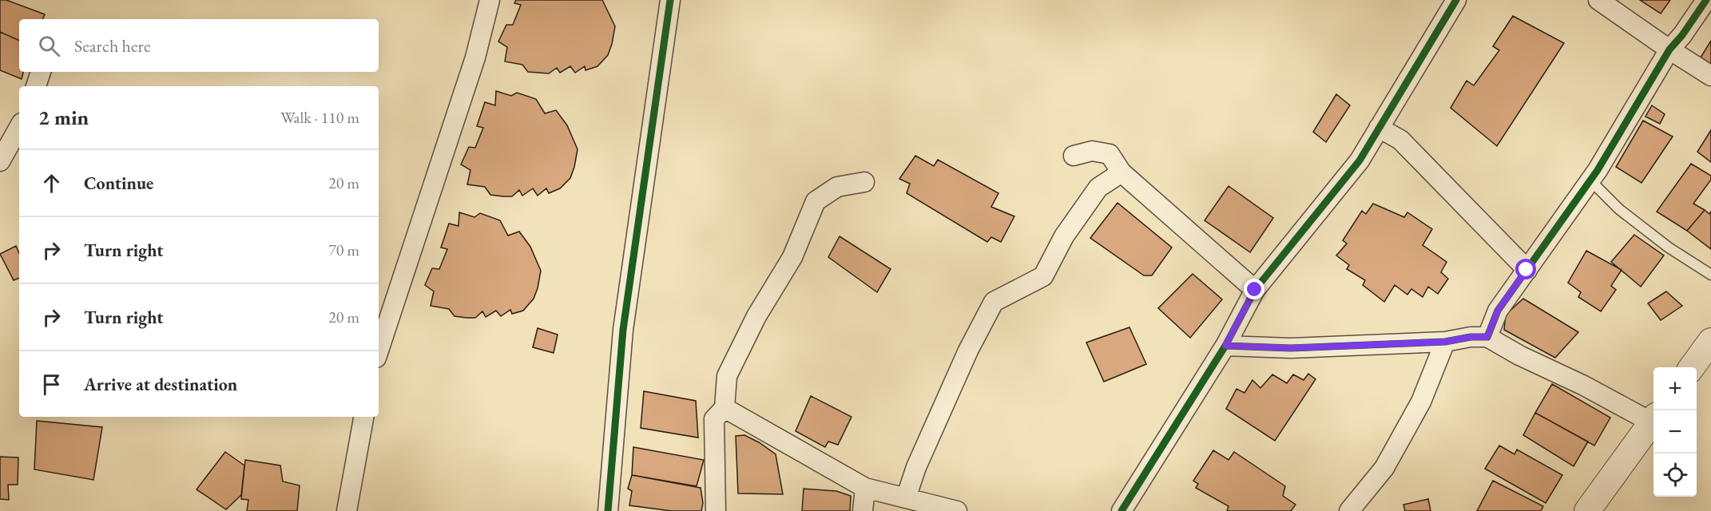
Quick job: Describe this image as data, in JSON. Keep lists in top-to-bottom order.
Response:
{
  "page": {
    "search": "Search here",
    "heading": ["2 min", "Walk · 110 m"],
    "list": [
      ["Continue", "20 m"],
      ["Turn right", "70 m"],
      ["Turn right", "20 m"],
      "Arrive at destination"
    ],
    "map_buttons": ["+", "−"]
  }
}
